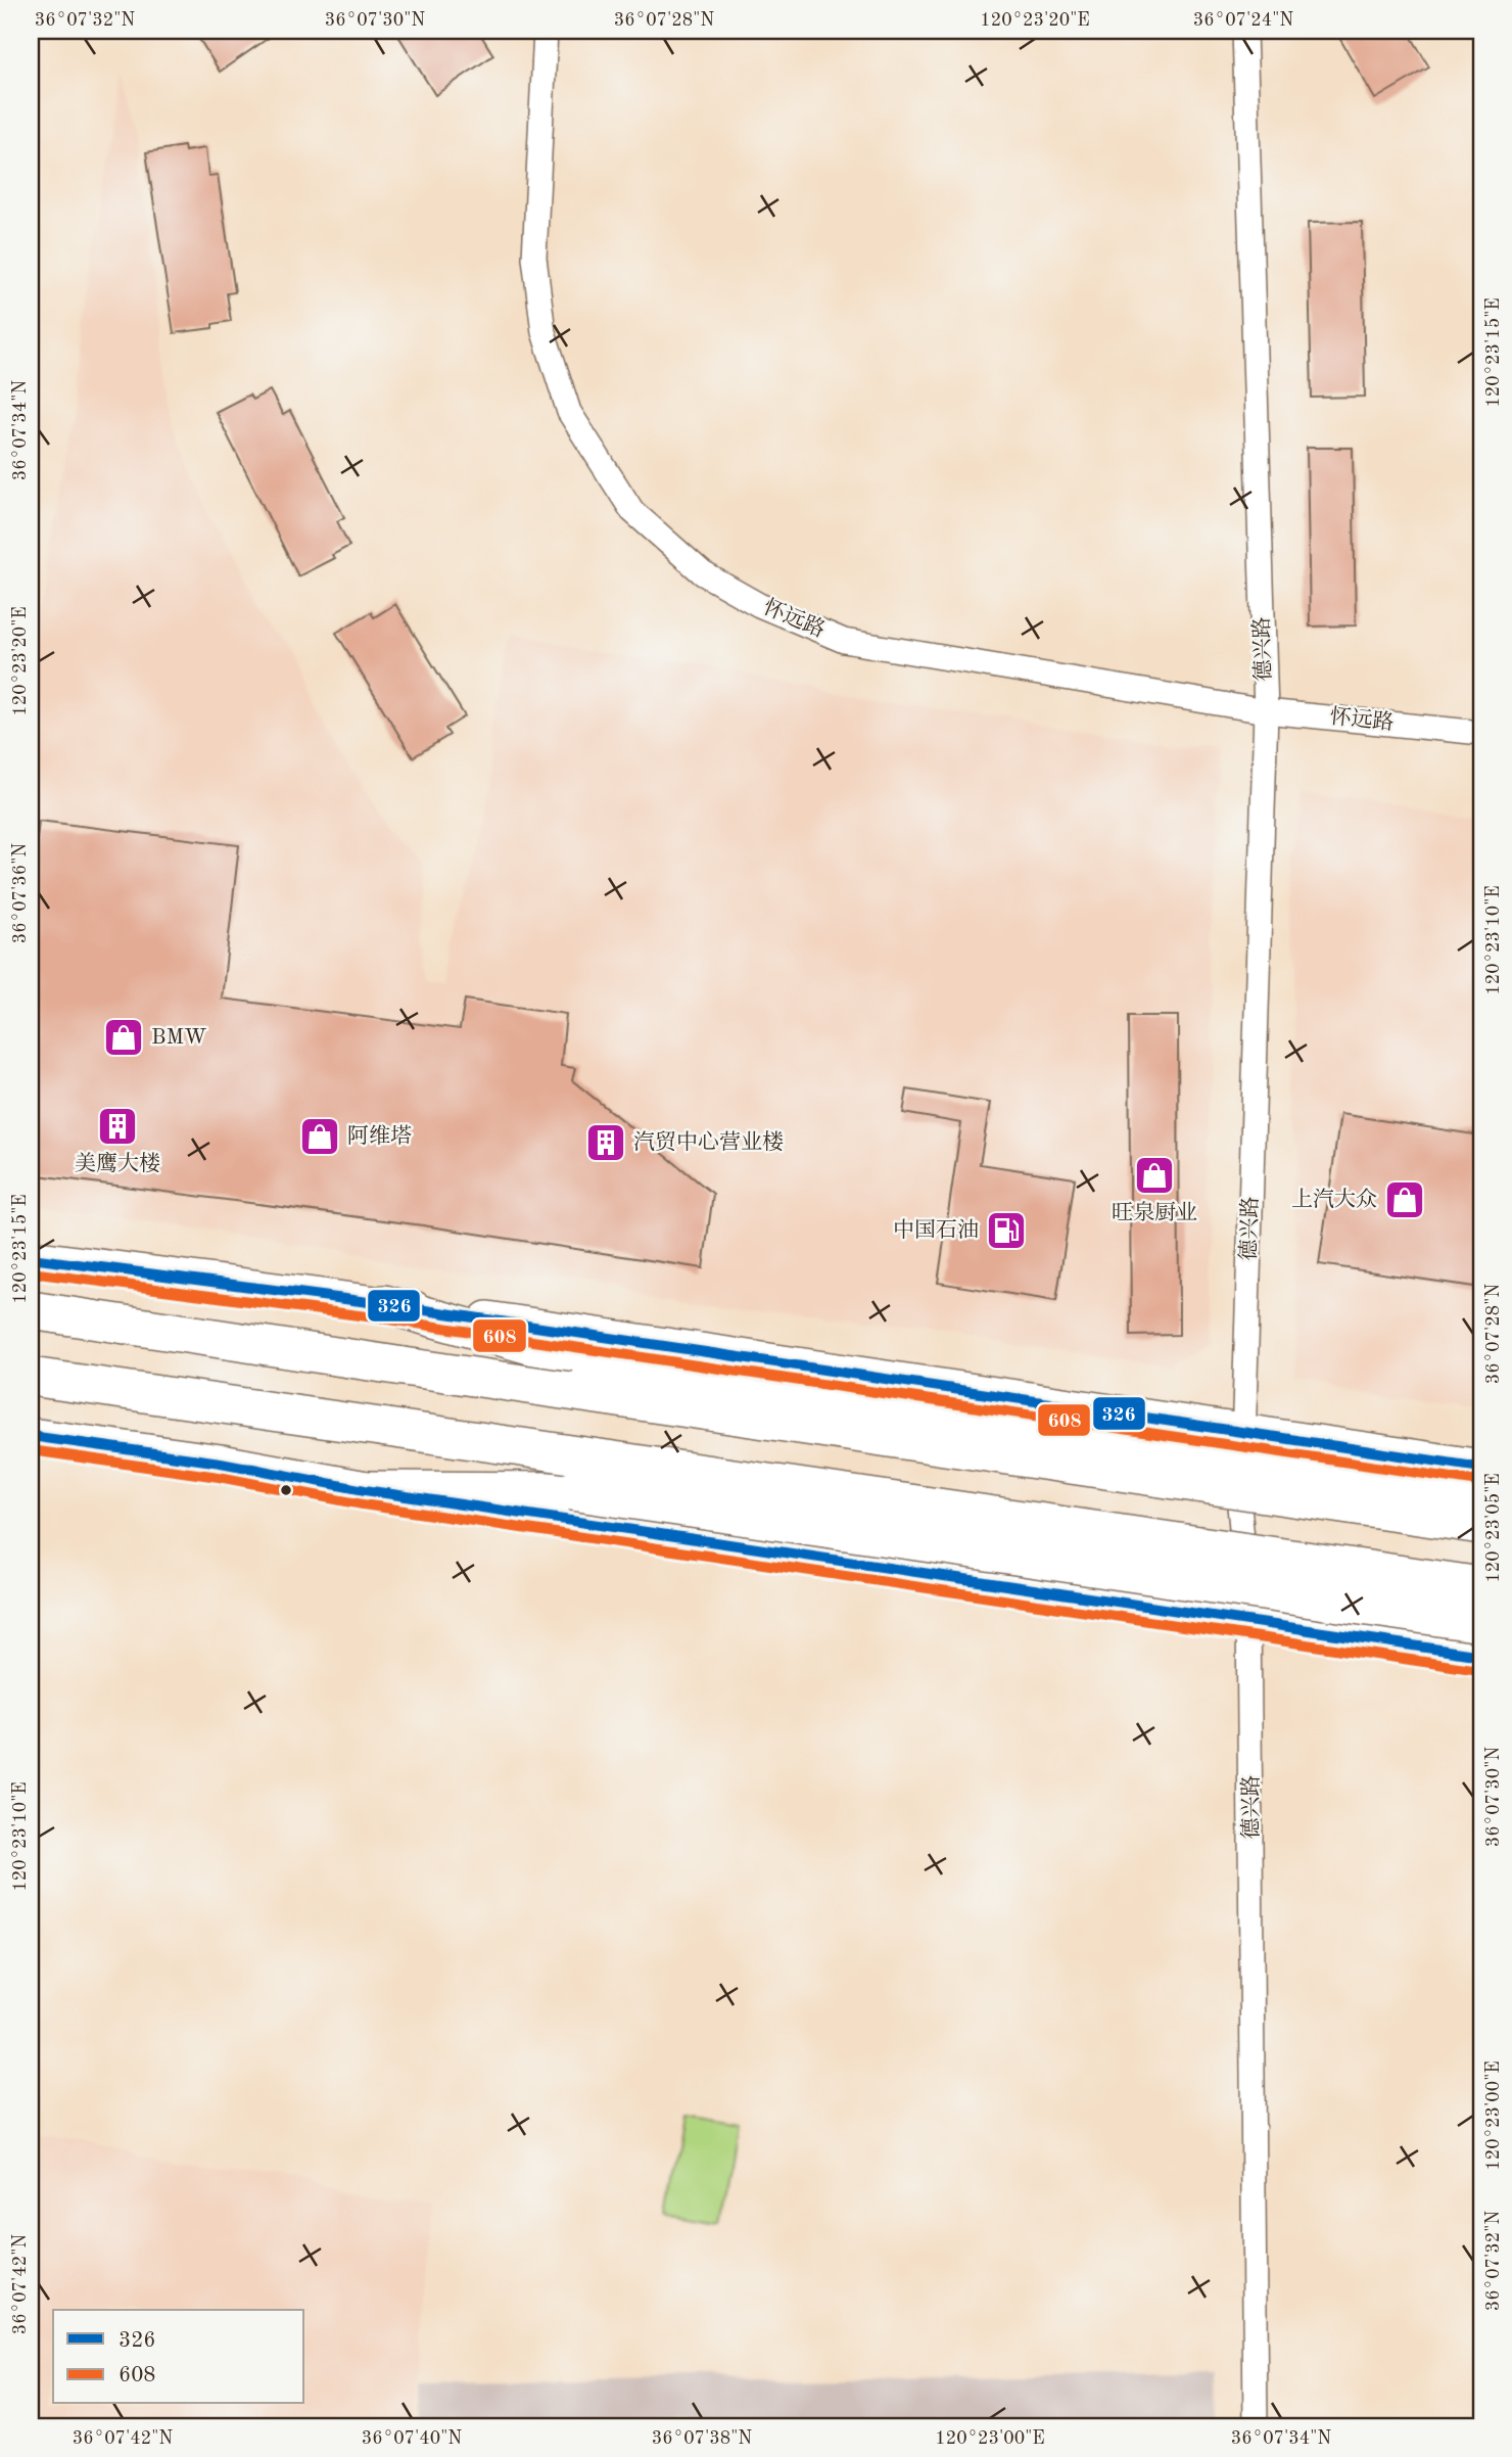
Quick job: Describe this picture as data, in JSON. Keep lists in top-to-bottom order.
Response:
{
  "streets": {
    "street": ["怀远路", "德兴路"]
  },
  "crossings": [
    ["怀远路", "德兴路"]
  ],
  "places": {
    "shop": [
      "BMW",
      "阿维塔",
      "旺泉厨业",
      "上汽大众"
    ],
    "building": ["美鹰大楼", "汽贸中心营业楼"],
    "fuel station": ["中国石油"]
  },
  "lines": ["transit line 326", "transit line 608"],
  "legend": ["326", "608"],
  "coordinates": [
    "36°07'32\"N",
    "36°07'30\"N",
    "36°07'28\"N",
    "120°23'20\"E",
    "36°07'24\"N",
    "120°23'15\"E",
    "36°07'34\"N",
    "36°07'36\"N",
    "120°23'10\"E",
    "120°23'05\"E",
    "120°23'00\"E",
    "36°07'42\"N",
    "36°07'40\"N",
    "36°07'38\"N"
  ]
}
